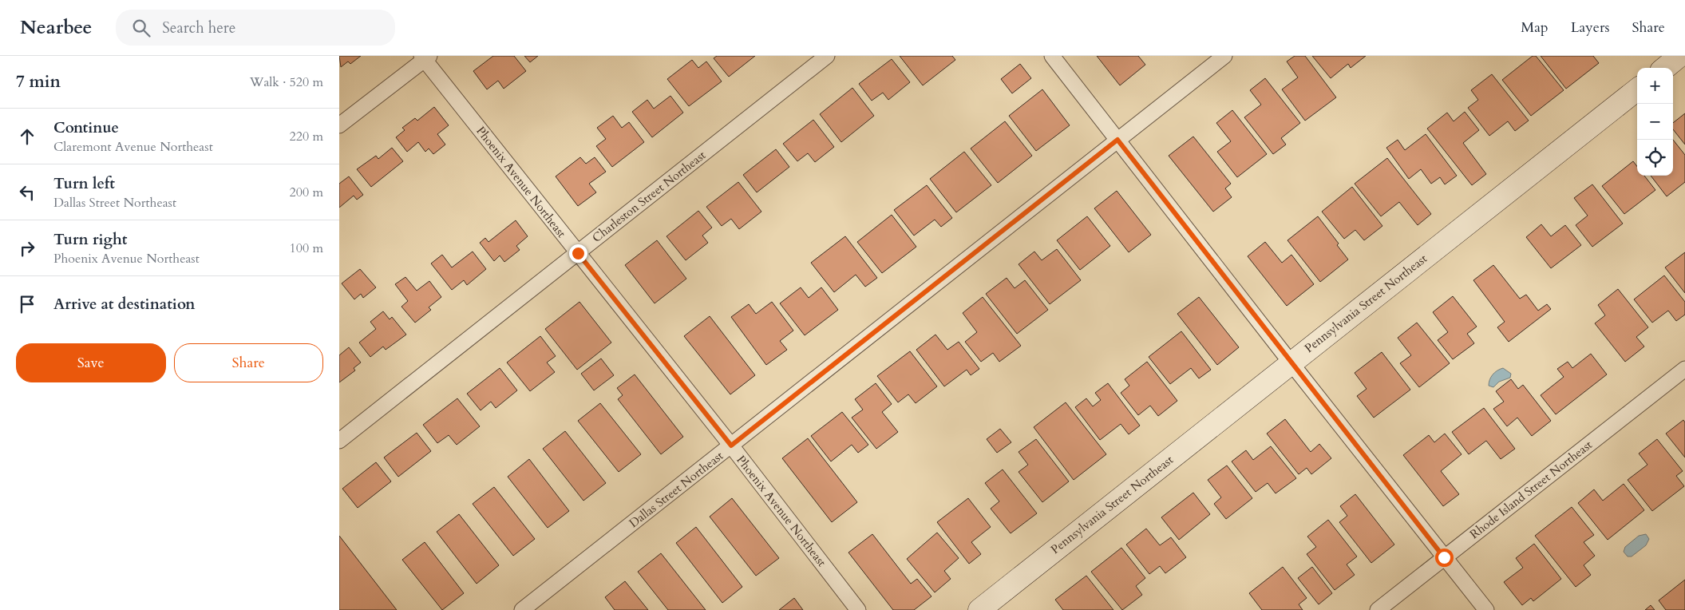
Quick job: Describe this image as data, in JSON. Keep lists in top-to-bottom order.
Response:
{
  "streets": {
    "street": [
      "Phoenix Avenue Northeast",
      "Charleston Street Northeast",
      "Pennsylvania Street Northeast",
      "Dallas Street Northeast",
      "Rhode Island Street Northeast"
    ]
  },
  "crossings": [
    ["Phoenix Avenue Northeast", "Charleston Street Northeast"],
    ["Phoenix Avenue Northeast", "Dallas Street Northeast"]
  ],
  "page": {
    "header": "Nearbee",
    "search": "Search here",
    "nav": ["Map", "Layers", "Share"],
    "heading": ["7 min", "Walk · 520 m"],
    "map_buttons": ["+", "−"],
    "list": [
      ["Continue", "Claremont Avenue Northeast", "220 m"],
      ["Turn left", "Dallas Street Northeast", "200 m"],
      ["Turn right", "Phoenix Avenue Northeast", "100 m"],
      "Arrive at destination"
    ],
    "buttons": ["Save", "Share"]
  }
}
